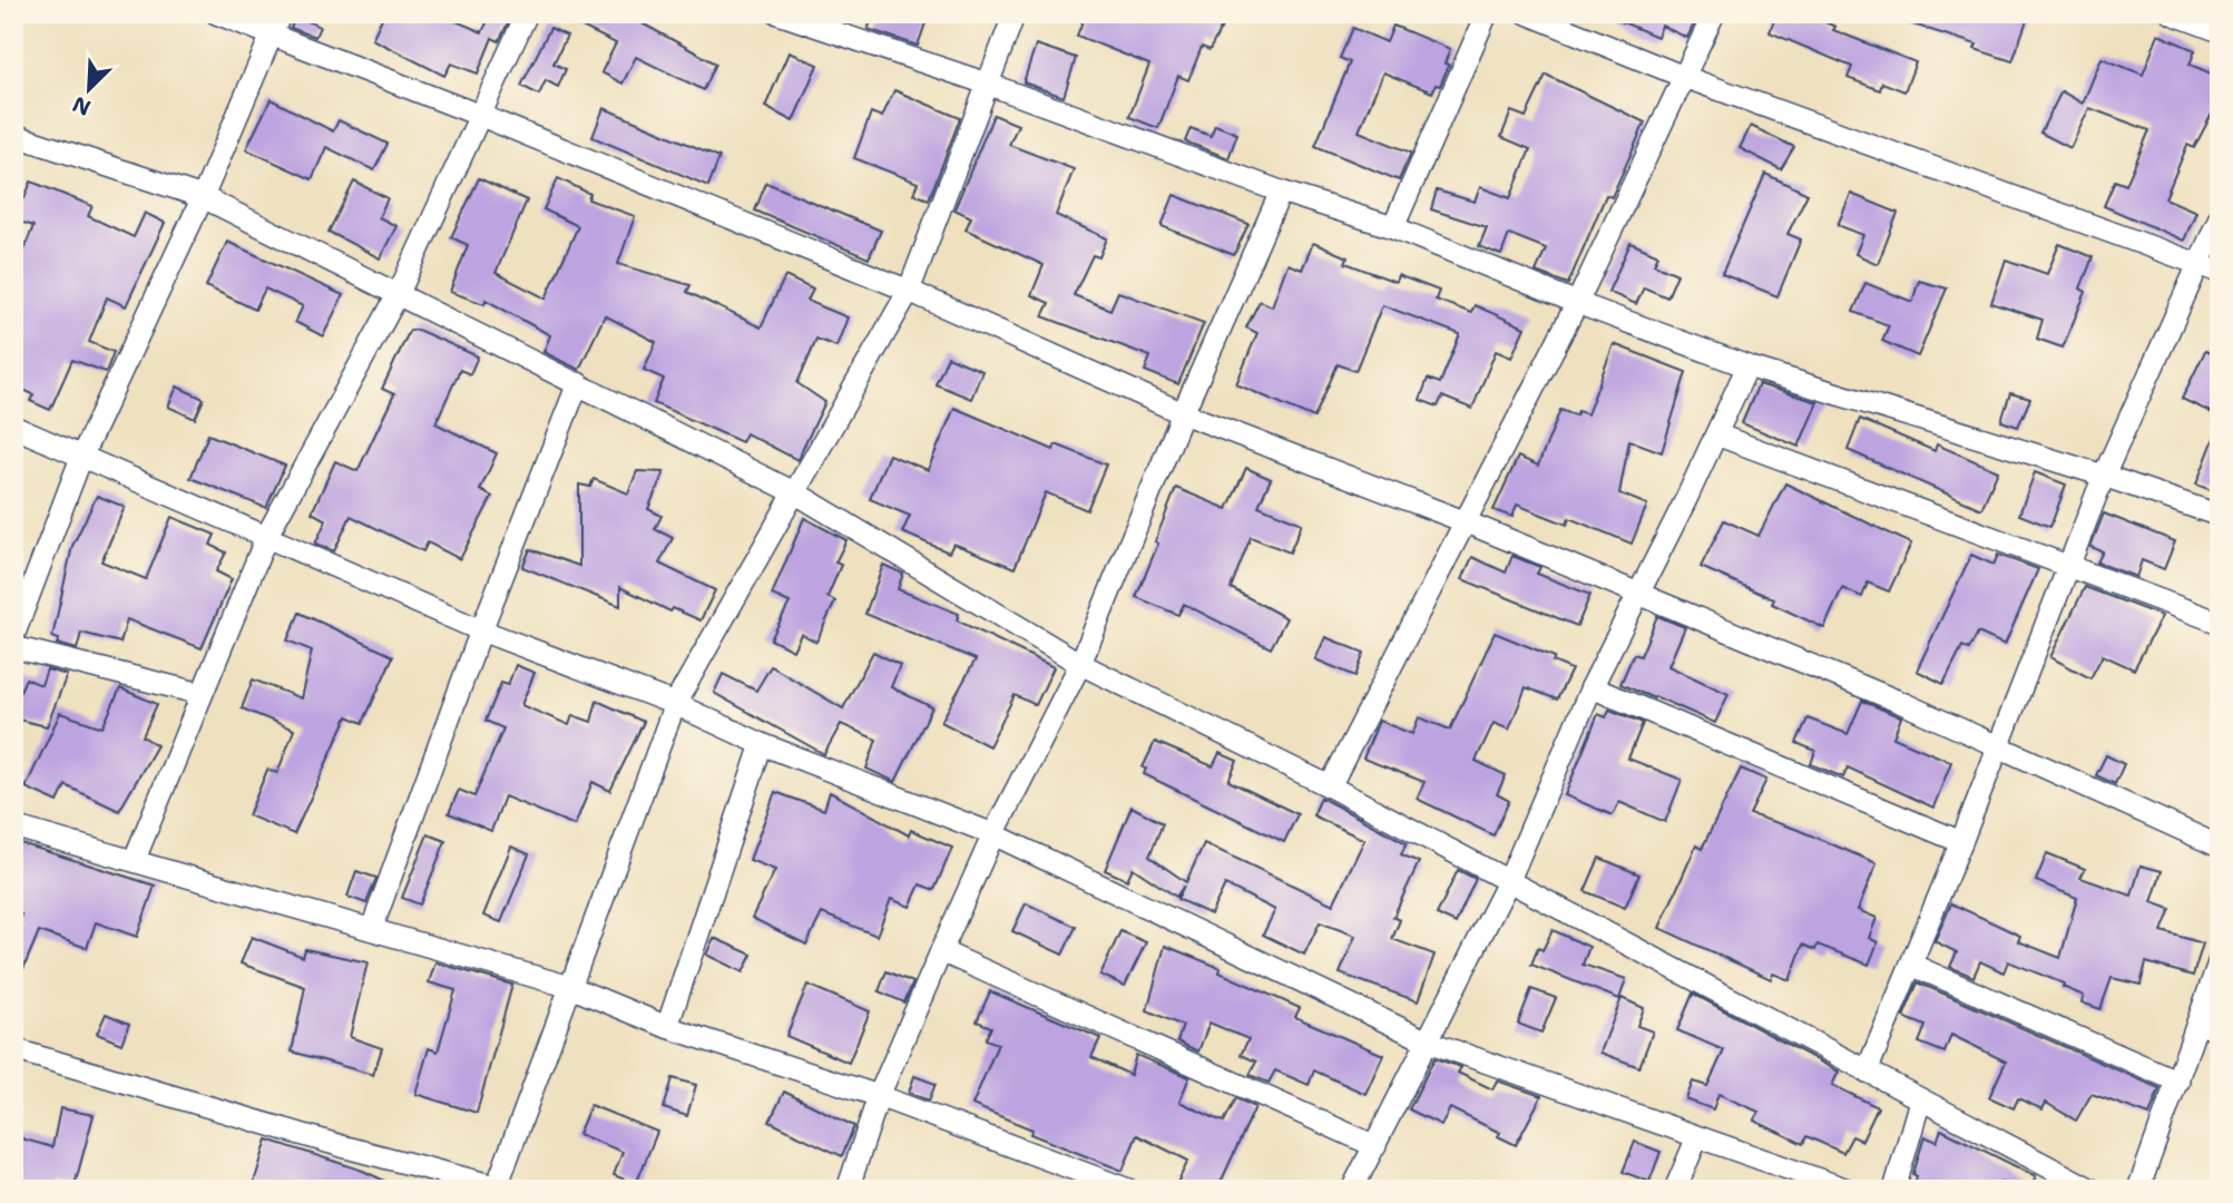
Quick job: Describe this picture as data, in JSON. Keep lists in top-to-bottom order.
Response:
{
  "north": "bottom left"
}
